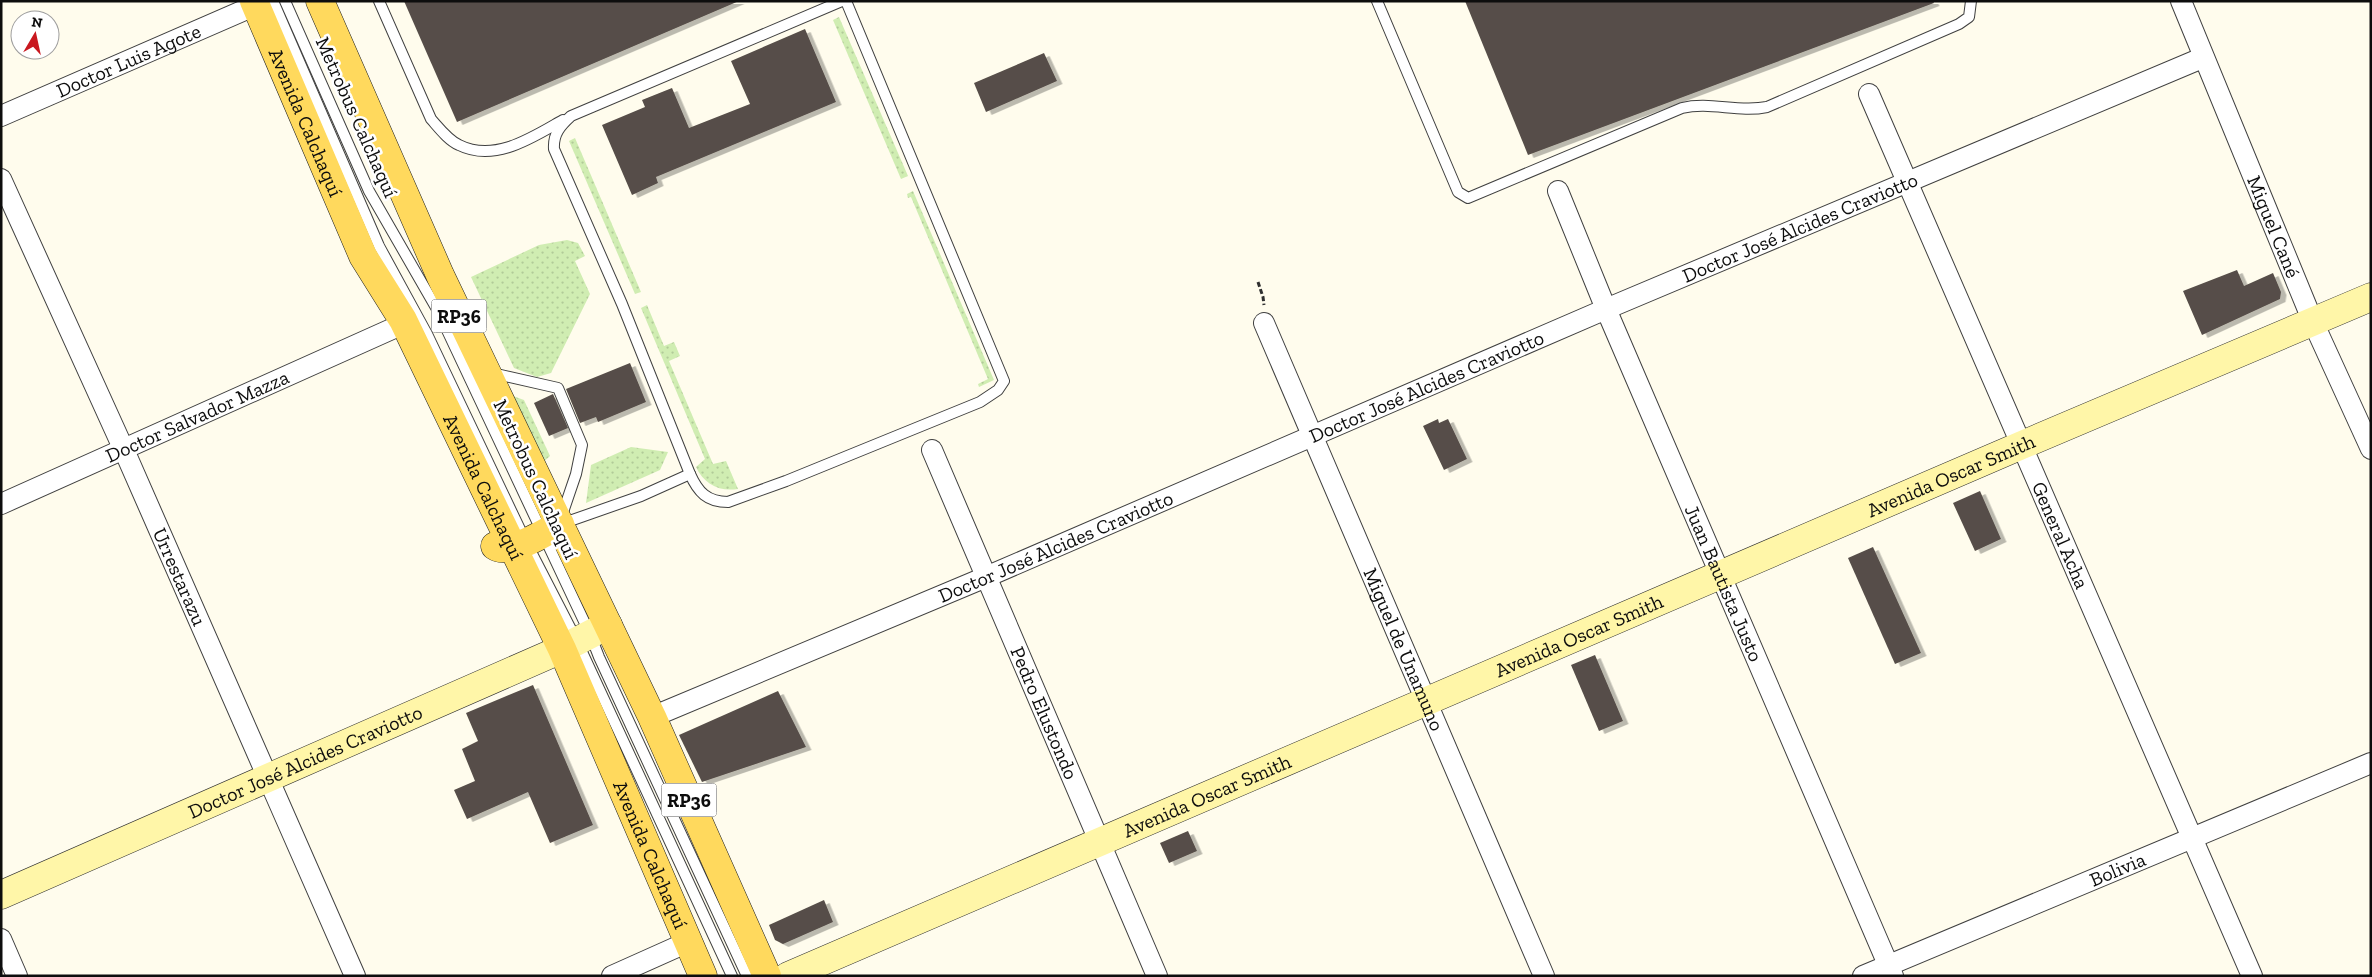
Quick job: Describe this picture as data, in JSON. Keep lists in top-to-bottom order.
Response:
{
  "streets": {
    "main road": [
      "Avenida Calchaquí",
      "Doctor José Alcides Craviotto",
      "RP36",
      "Avenida Oscar Smith"
    ],
    "street": [
      "Doctor Luis Agote",
      "Miguel Cané",
      "Doctor Salvador Mazza",
      "General Acha",
      "Urrestarazu",
      "Juan Bautista Justo",
      "Miguel de Unamuno",
      "Pedro Elustondo",
      "Bolivia"
    ],
    "lane": ["Metrobus Calchaquí"]
  },
  "crossings": [
    ["Doctor Luis Agote", "Metrobus Calchaquí"],
    ["Doctor Luis Agote", "Avenida Calchaquí"],
    ["Metrobus Calchaquí", "Avenida Calchaquí"],
    ["Avenida Calchaquí", "Doctor José Alcides Craviotto"],
    ["Miguel Cané", "Doctor José Alcides Craviotto"],
    ["Miguel Cané", "Avenida Oscar Smith"],
    ["Doctor José Alcides Craviotto", "General Acha"],
    ["Doctor José Alcides Craviotto", "Urrestarazu"],
    ["Doctor José Alcides Craviotto", "Juan Bautista Justo"],
    ["Doctor José Alcides Craviotto", "Miguel de Unamuno"],
    ["Doctor José Alcides Craviotto", "Pedro Elustondo"],
    ["Doctor Salvador Mazza", "Urrestarazu"],
    ["Avenida Oscar Smith", "General Acha"],
    ["Avenida Oscar Smith", "Juan Bautista Justo"],
    ["Avenida Oscar Smith", "Miguel de Unamuno"],
    ["Avenida Oscar Smith", "Pedro Elustondo"],
    ["General Acha", "Bolivia"],
    ["Juan Bautista Justo", "Bolivia"]
  ],
  "north": "top"
}
